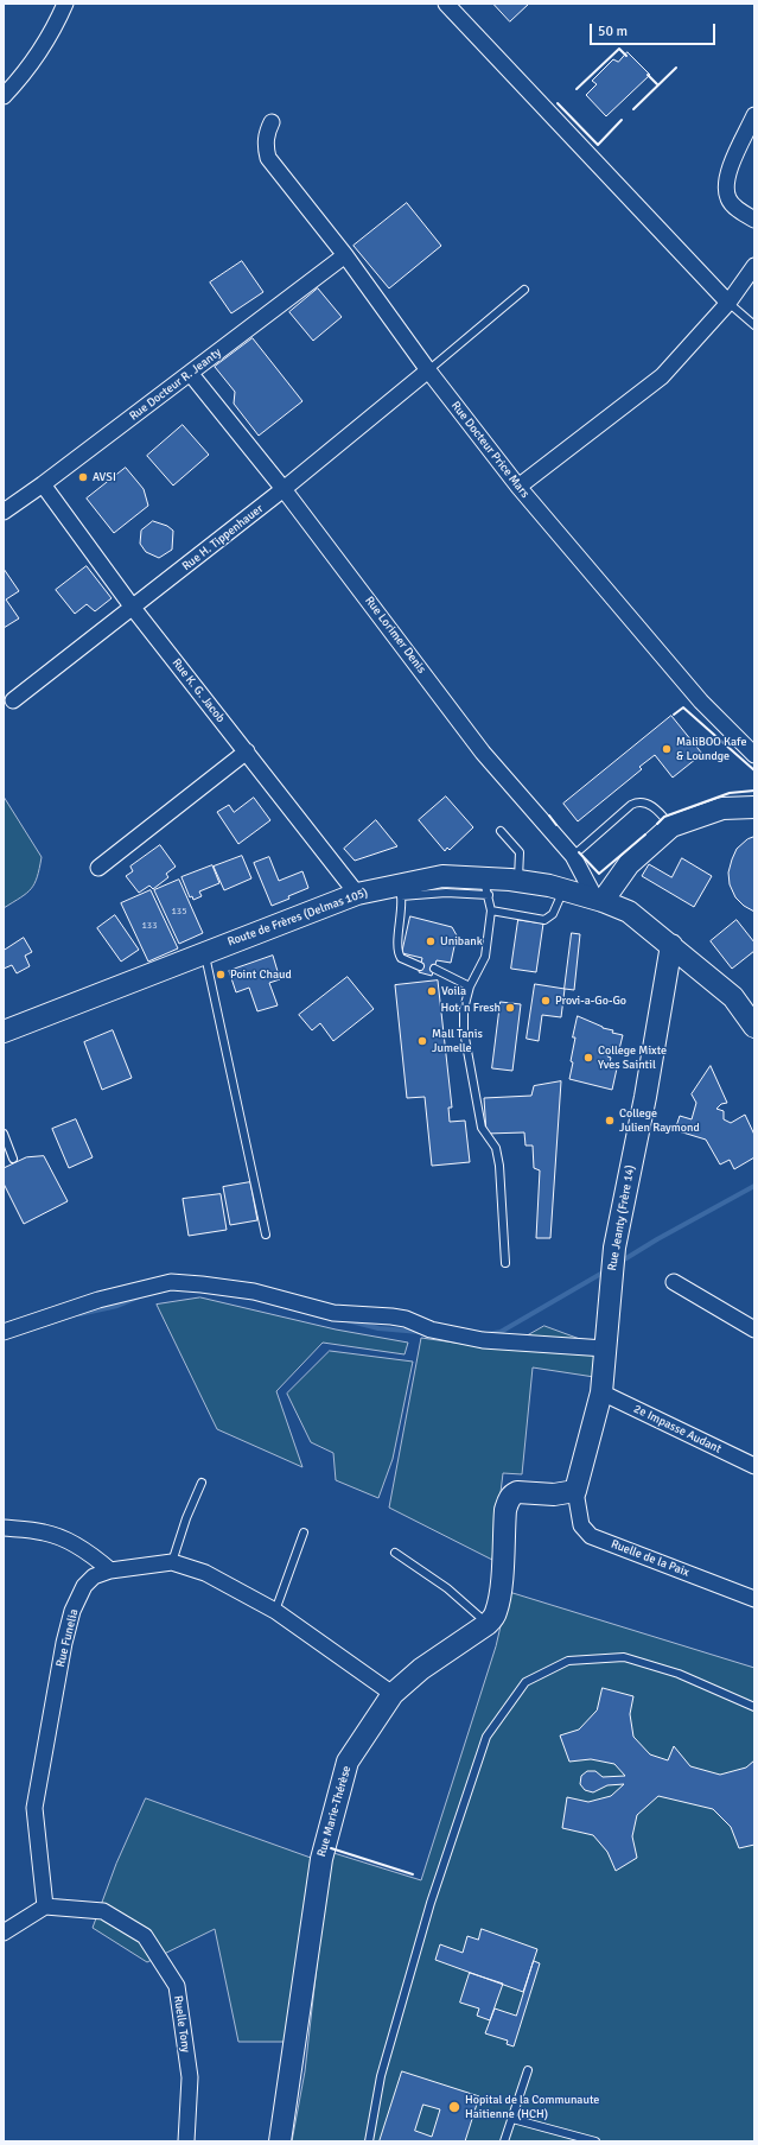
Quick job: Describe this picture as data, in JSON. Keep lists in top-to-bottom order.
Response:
{
  "streets": {
    "street": [
      "Rue Docteur R. Jeanty",
      "Rue Docteur Price Mars",
      "Rue H. Tippenhauer",
      "Rue Lorimer Denis",
      "Rue K. G. Jacob",
      "Route de Frères (Delmas 105)",
      "Rue Jeanty (Frère 14)",
      "2e Impasse Audant",
      "Ruelle de la Paix",
      "Rue Funelia",
      "Rue Marie-Thérèse",
      "Ruelle Tony"
    ]
  },
  "crossings": [
    ["Rue Docteur R. Jeanty", "Rue Docteur Price Mars"],
    ["Rue Docteur R. Jeanty", "Rue Lorimer Denis"],
    ["Rue Docteur R. Jeanty", "Rue K. G. Jacob"],
    ["Rue Docteur Price Mars", "Rue H. Tippenhauer"],
    ["Rue H. Tippenhauer", "Rue Lorimer Denis"],
    ["Rue H. Tippenhauer", "Rue K. G. Jacob"],
    ["Rue Lorimer Denis", "Route de Frères (Delmas 105)"],
    ["Rue K. G. Jacob", "Route de Frères (Delmas 105)"],
    ["Route de Frères (Delmas 105)", "Rue Jeanty (Frère 14)"],
    ["Rue Jeanty (Frère 14)", "2e Impasse Audant"],
    ["Rue Jeanty (Frère 14)", "Ruelle de la Paix"],
    ["Rue Jeanty (Frère 14)", "Rue Marie-Thérèse"],
    ["Ruelle de la Paix", "Rue Marie-Thérèse"],
    ["Rue Funelia", "Rue Marie-Thérèse"],
    ["Rue Funelia", "Ruelle Tony"]
  ],
  "places": [
    "AVSI",
    "MaliBOO Kafe & Loundge",
    "Unibank",
    "Point Chaud",
    "Voila",
    "Provi-a-Go-Go",
    "Hot 'n Fresh",
    "Mall Tanis Jumelle",
    "College Mixte Yves Saintil",
    "College Julien Raymond",
    "Hopital de la Communaute Haitienne (HCH)"
  ],
  "house_numbers": ["135", "133"],
  "scale_bar": "50 m"
}
